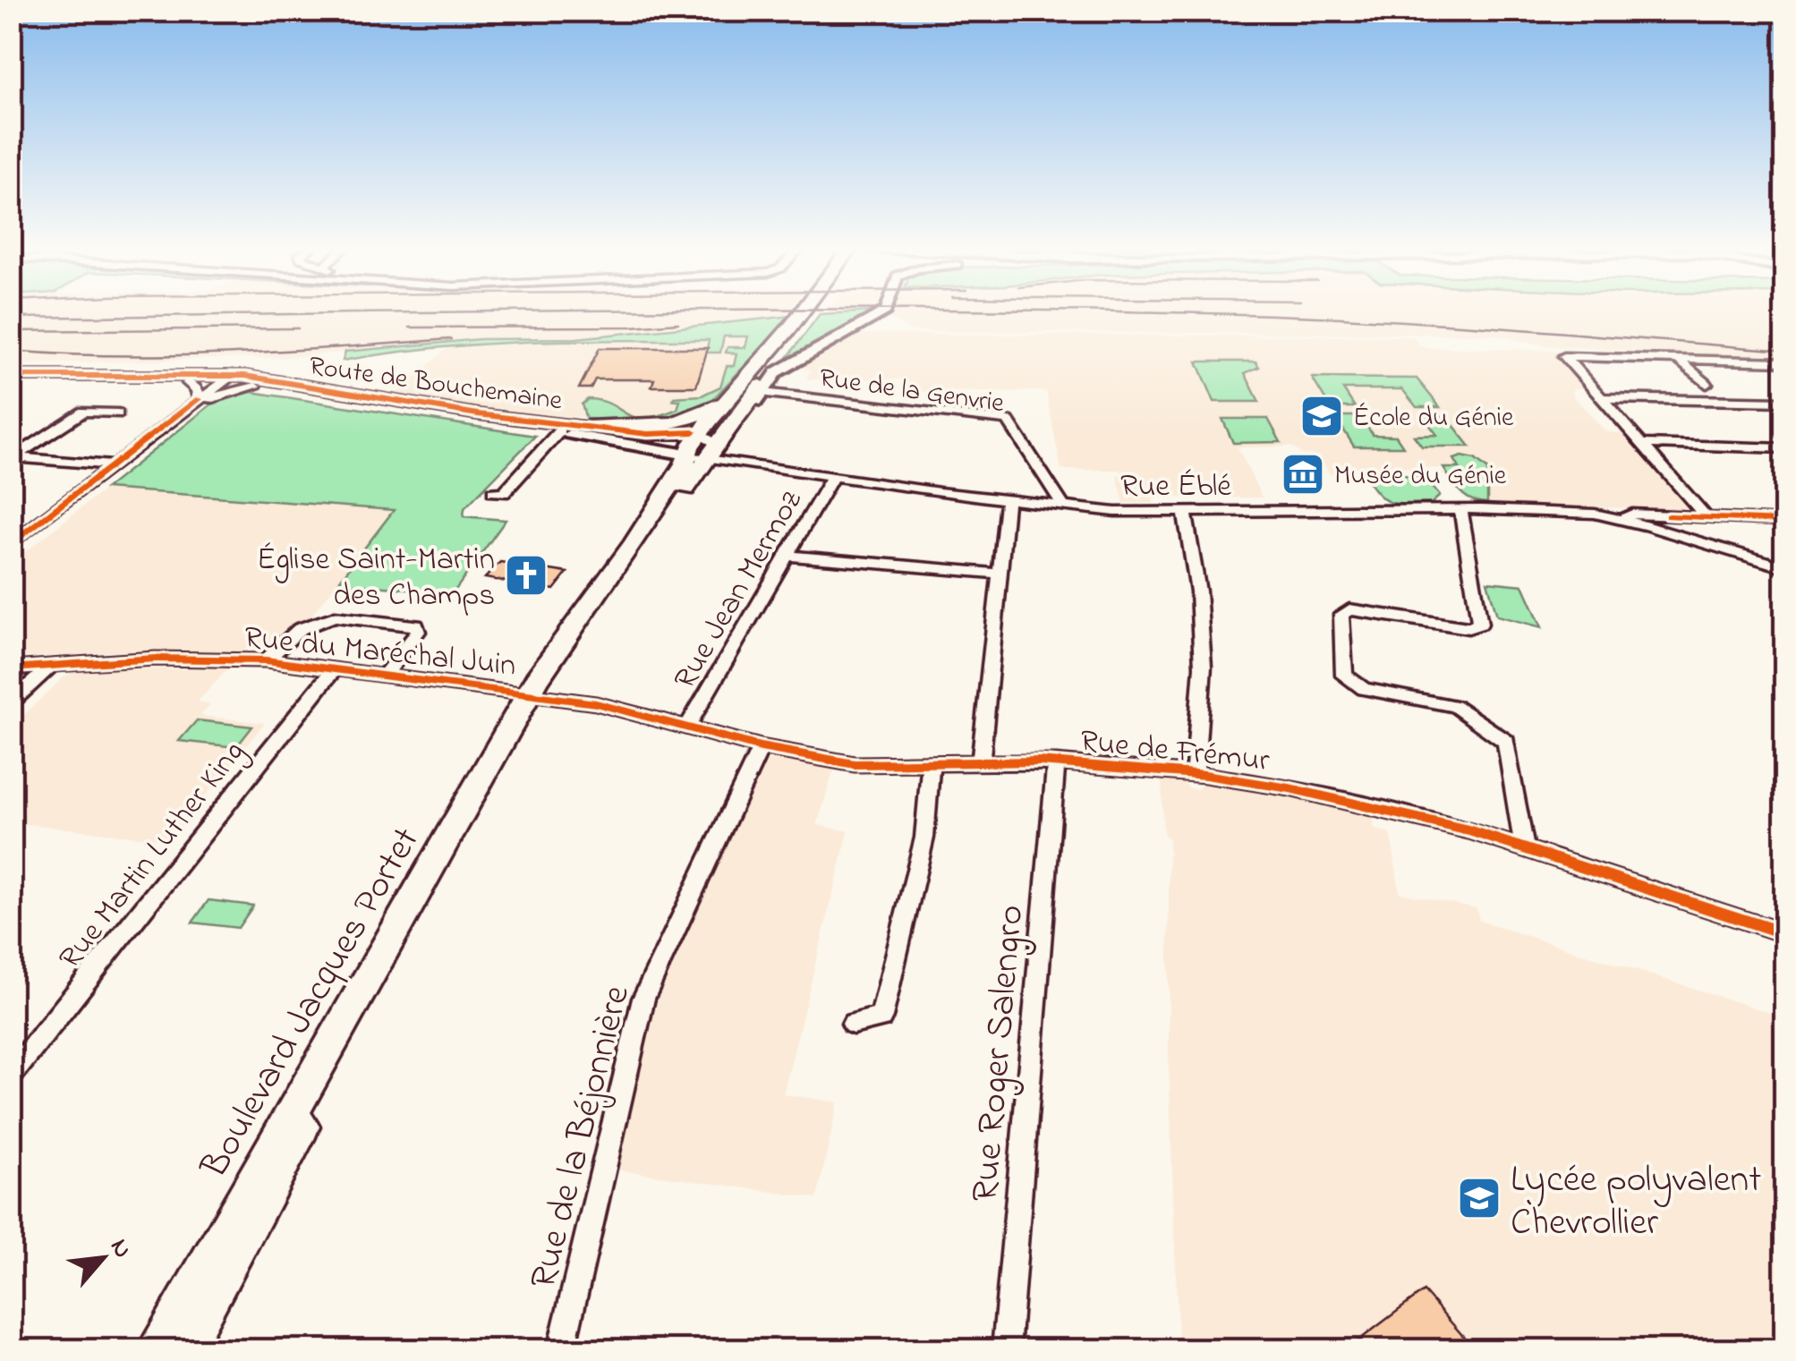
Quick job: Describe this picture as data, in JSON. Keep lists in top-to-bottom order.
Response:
{
  "streets": {
    "main road": ["Boulevard Jacques Portet"],
    "street": [
      "Route de Bouchemaine",
      "Rue de la Genvrie",
      "Rue Éblé",
      "Rue Jean Mermoz",
      "Rue du Maréchal Juin",
      "Rue de Frémur",
      "Rue Martin Luther King",
      "Rue Roger Salengro",
      "Rue de la Béjonnière"
    ]
  },
  "crossings": [
    ["Route de Bouchemaine", "Rue Éblé"],
    ["Rue de la Genvrie", "Rue Éblé"],
    ["Rue Éblé", "Rue Jean Mermoz"],
    ["Rue Jean Mermoz", "Rue de Frémur"],
    ["Rue du Maréchal Juin", "Rue de Frémur"],
    ["Rue du Maréchal Juin", "Rue Martin Luther King"],
    ["Rue du Maréchal Juin", "Boulevard Jacques Portet"],
    ["Rue de Frémur", "Boulevard Jacques Portet"],
    ["Rue de Frémur", "Rue Roger Salengro"],
    ["Rue de Frémur", "Rue de la Béjonnière"]
  ],
  "places": {
    "school or university": ["École du Génie", "Lycée polyvalent Chevrollier"],
    "museum": ["Musée du Génie"],
    "church": ["Église Saint-Martin des Champs"]
  },
  "north": "top right"
}
